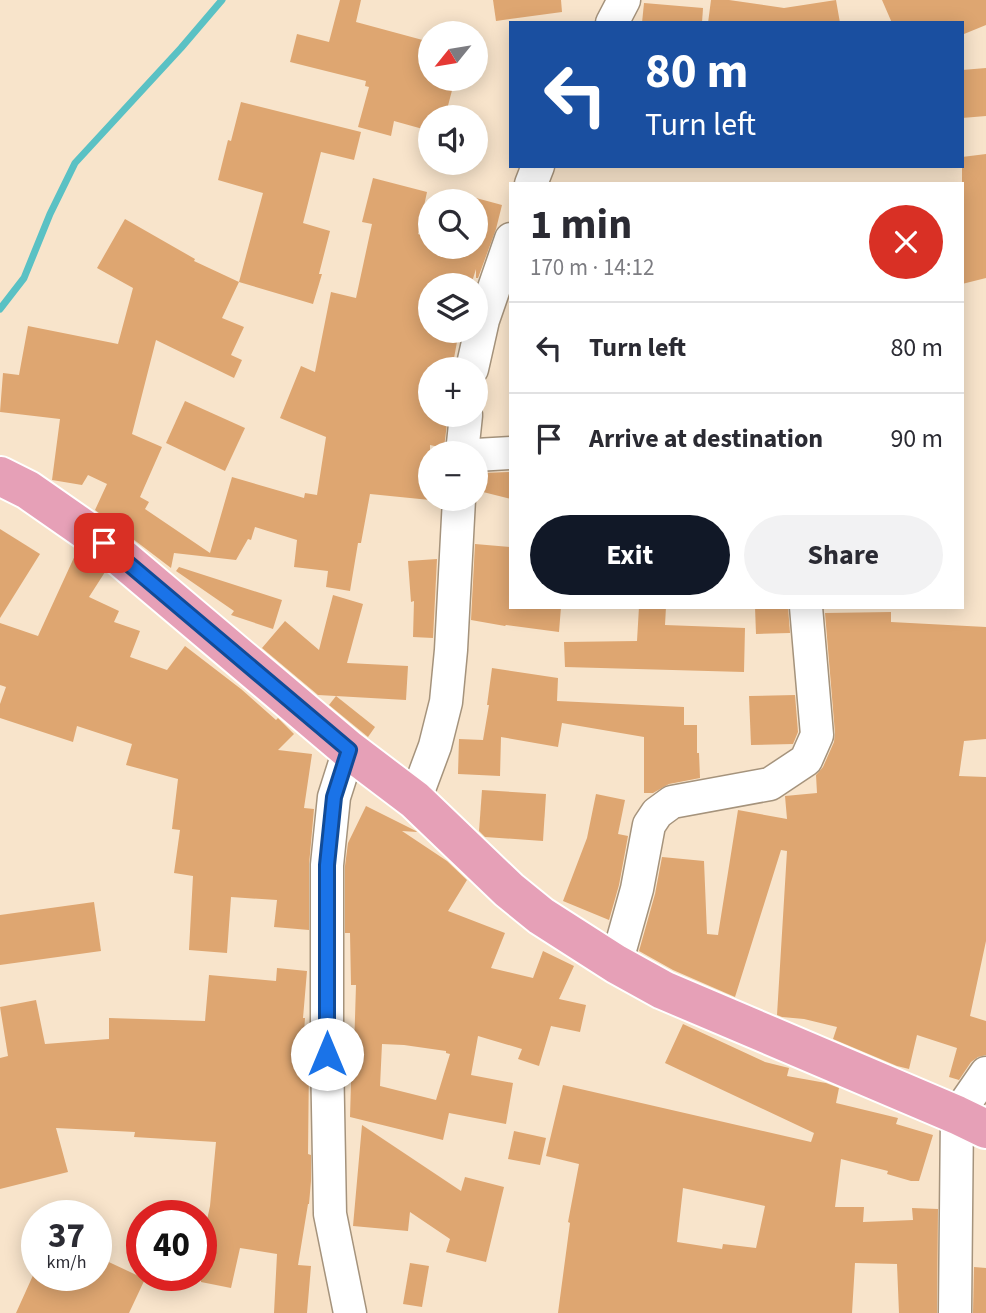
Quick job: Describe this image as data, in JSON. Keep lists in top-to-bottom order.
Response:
{
  "north": "bottom left",
  "page": {
    "map_buttons": ["+", "−"],
    "turn": ["80 m", "Turn left"],
    "heading": ["1 min", "170 m · 14:12"],
    "list": [
      {
        "name": "Turn left",
        "value": "80 m"
      },
      {
        "name": "Arrive at destination",
        "value": "90 m"
      }
    ],
    "buttons": ["Exit", "Share"],
    "speed": "37 km/h",
    "limit": "40"
  }
}
